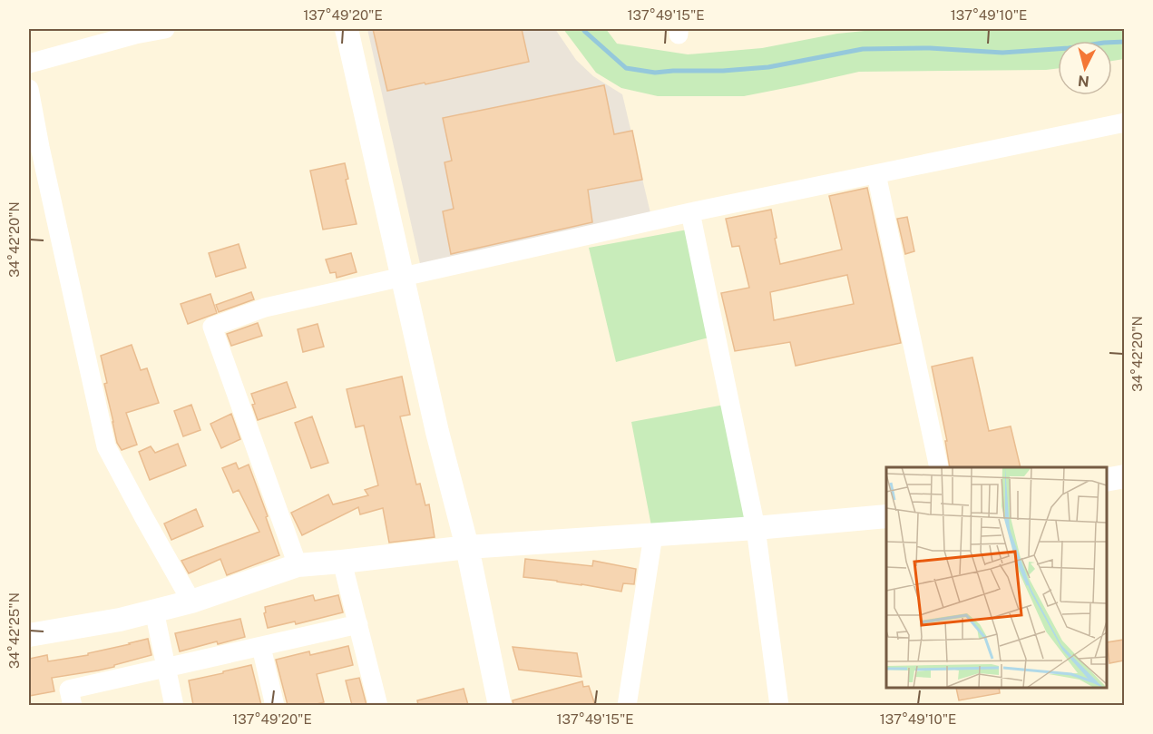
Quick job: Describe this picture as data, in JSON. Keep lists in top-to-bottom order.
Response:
{
  "north": "bottom",
  "coordinates": [
    "137°49'20\"E",
    "137°49'15\"E",
    "137°49'10\"E",
    "34°42'20\"N",
    "34°42'25\"N"
  ]
}
